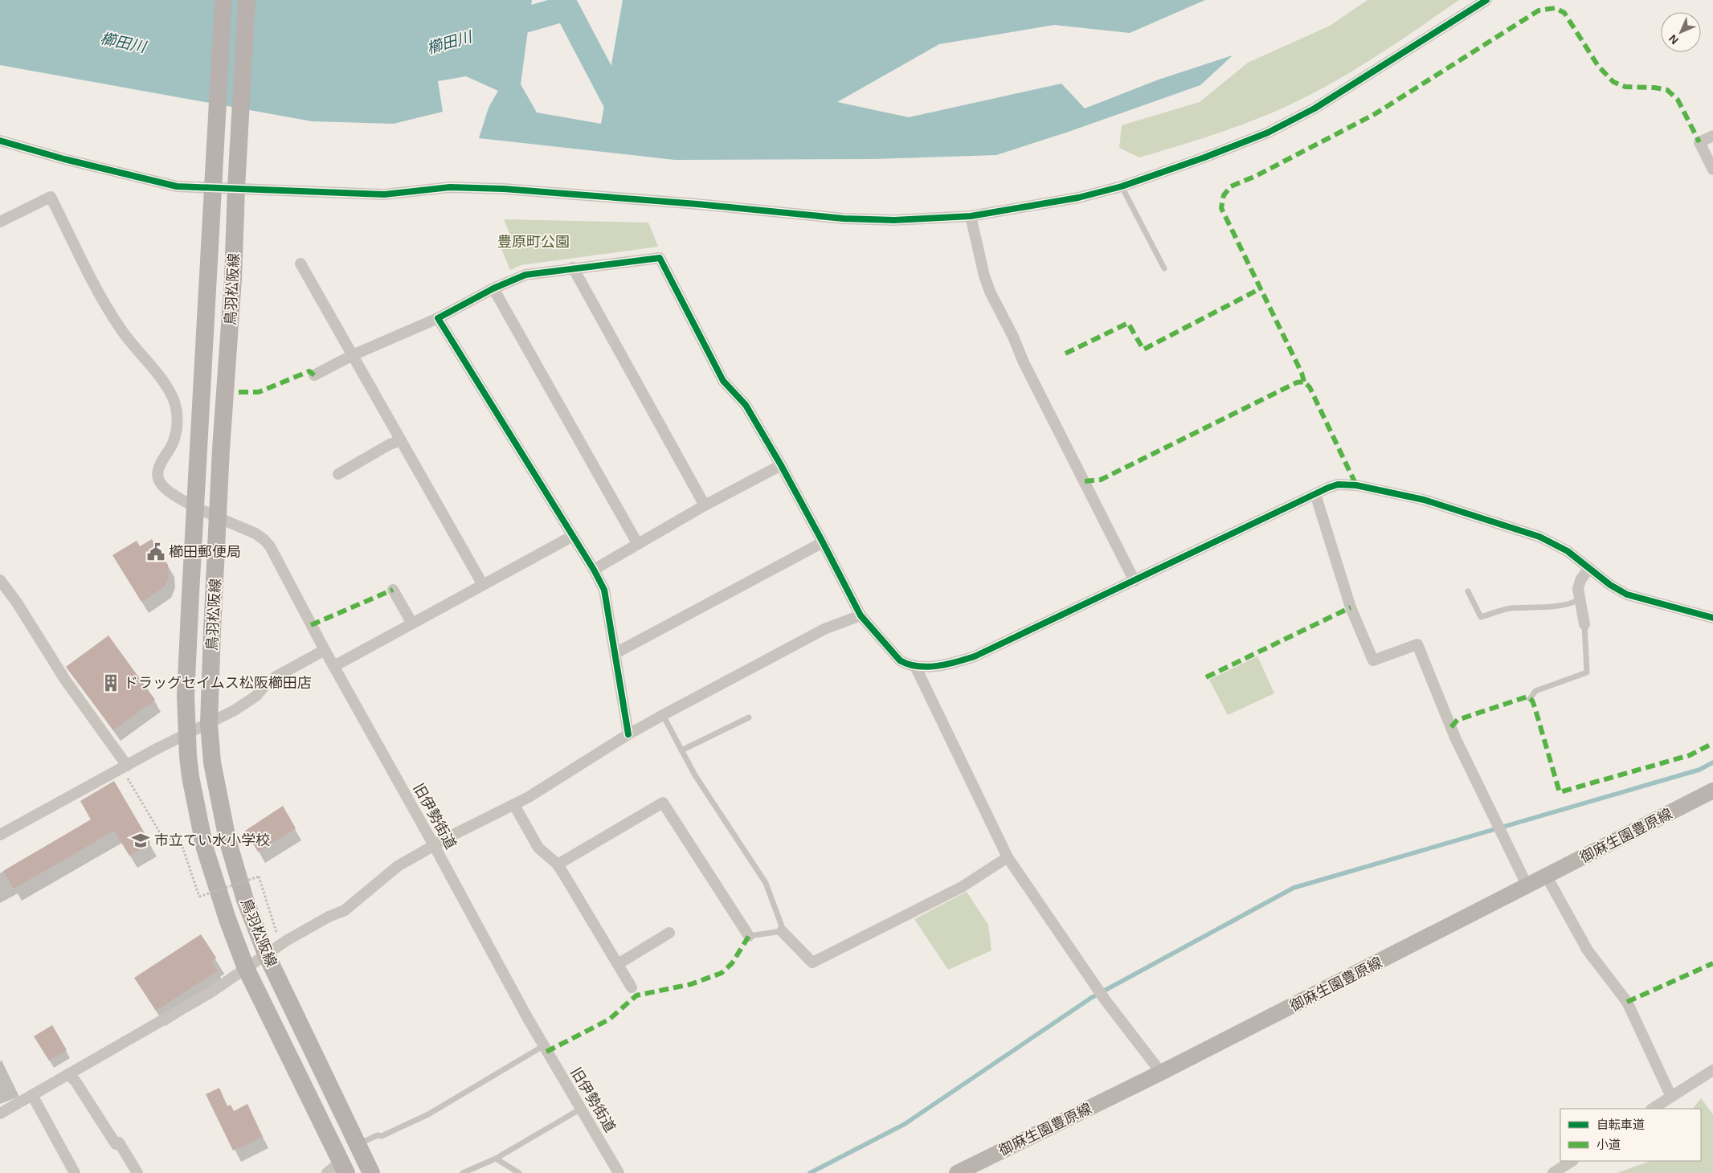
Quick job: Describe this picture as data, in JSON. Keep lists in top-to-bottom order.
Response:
{
  "streets": {
    "main road": ["鳥羽松阪線", "御麻生園豊原線"],
    "street": ["旧伊勢街道"]
  },
  "crossings": [
    ["鳥羽松阪線", "旧伊勢街道"]
  ],
  "water": ["櫛田川"],
  "parks": ["豊原町公園"],
  "places": {
    "public building": ["櫛田郵便局"],
    "building": ["ドラッグセイムス松阪櫛田店"],
    "school or university": ["市立てい水小学校"]
  },
  "legend": ["自転車道", "小道"],
  "north": "bottom left"
}
